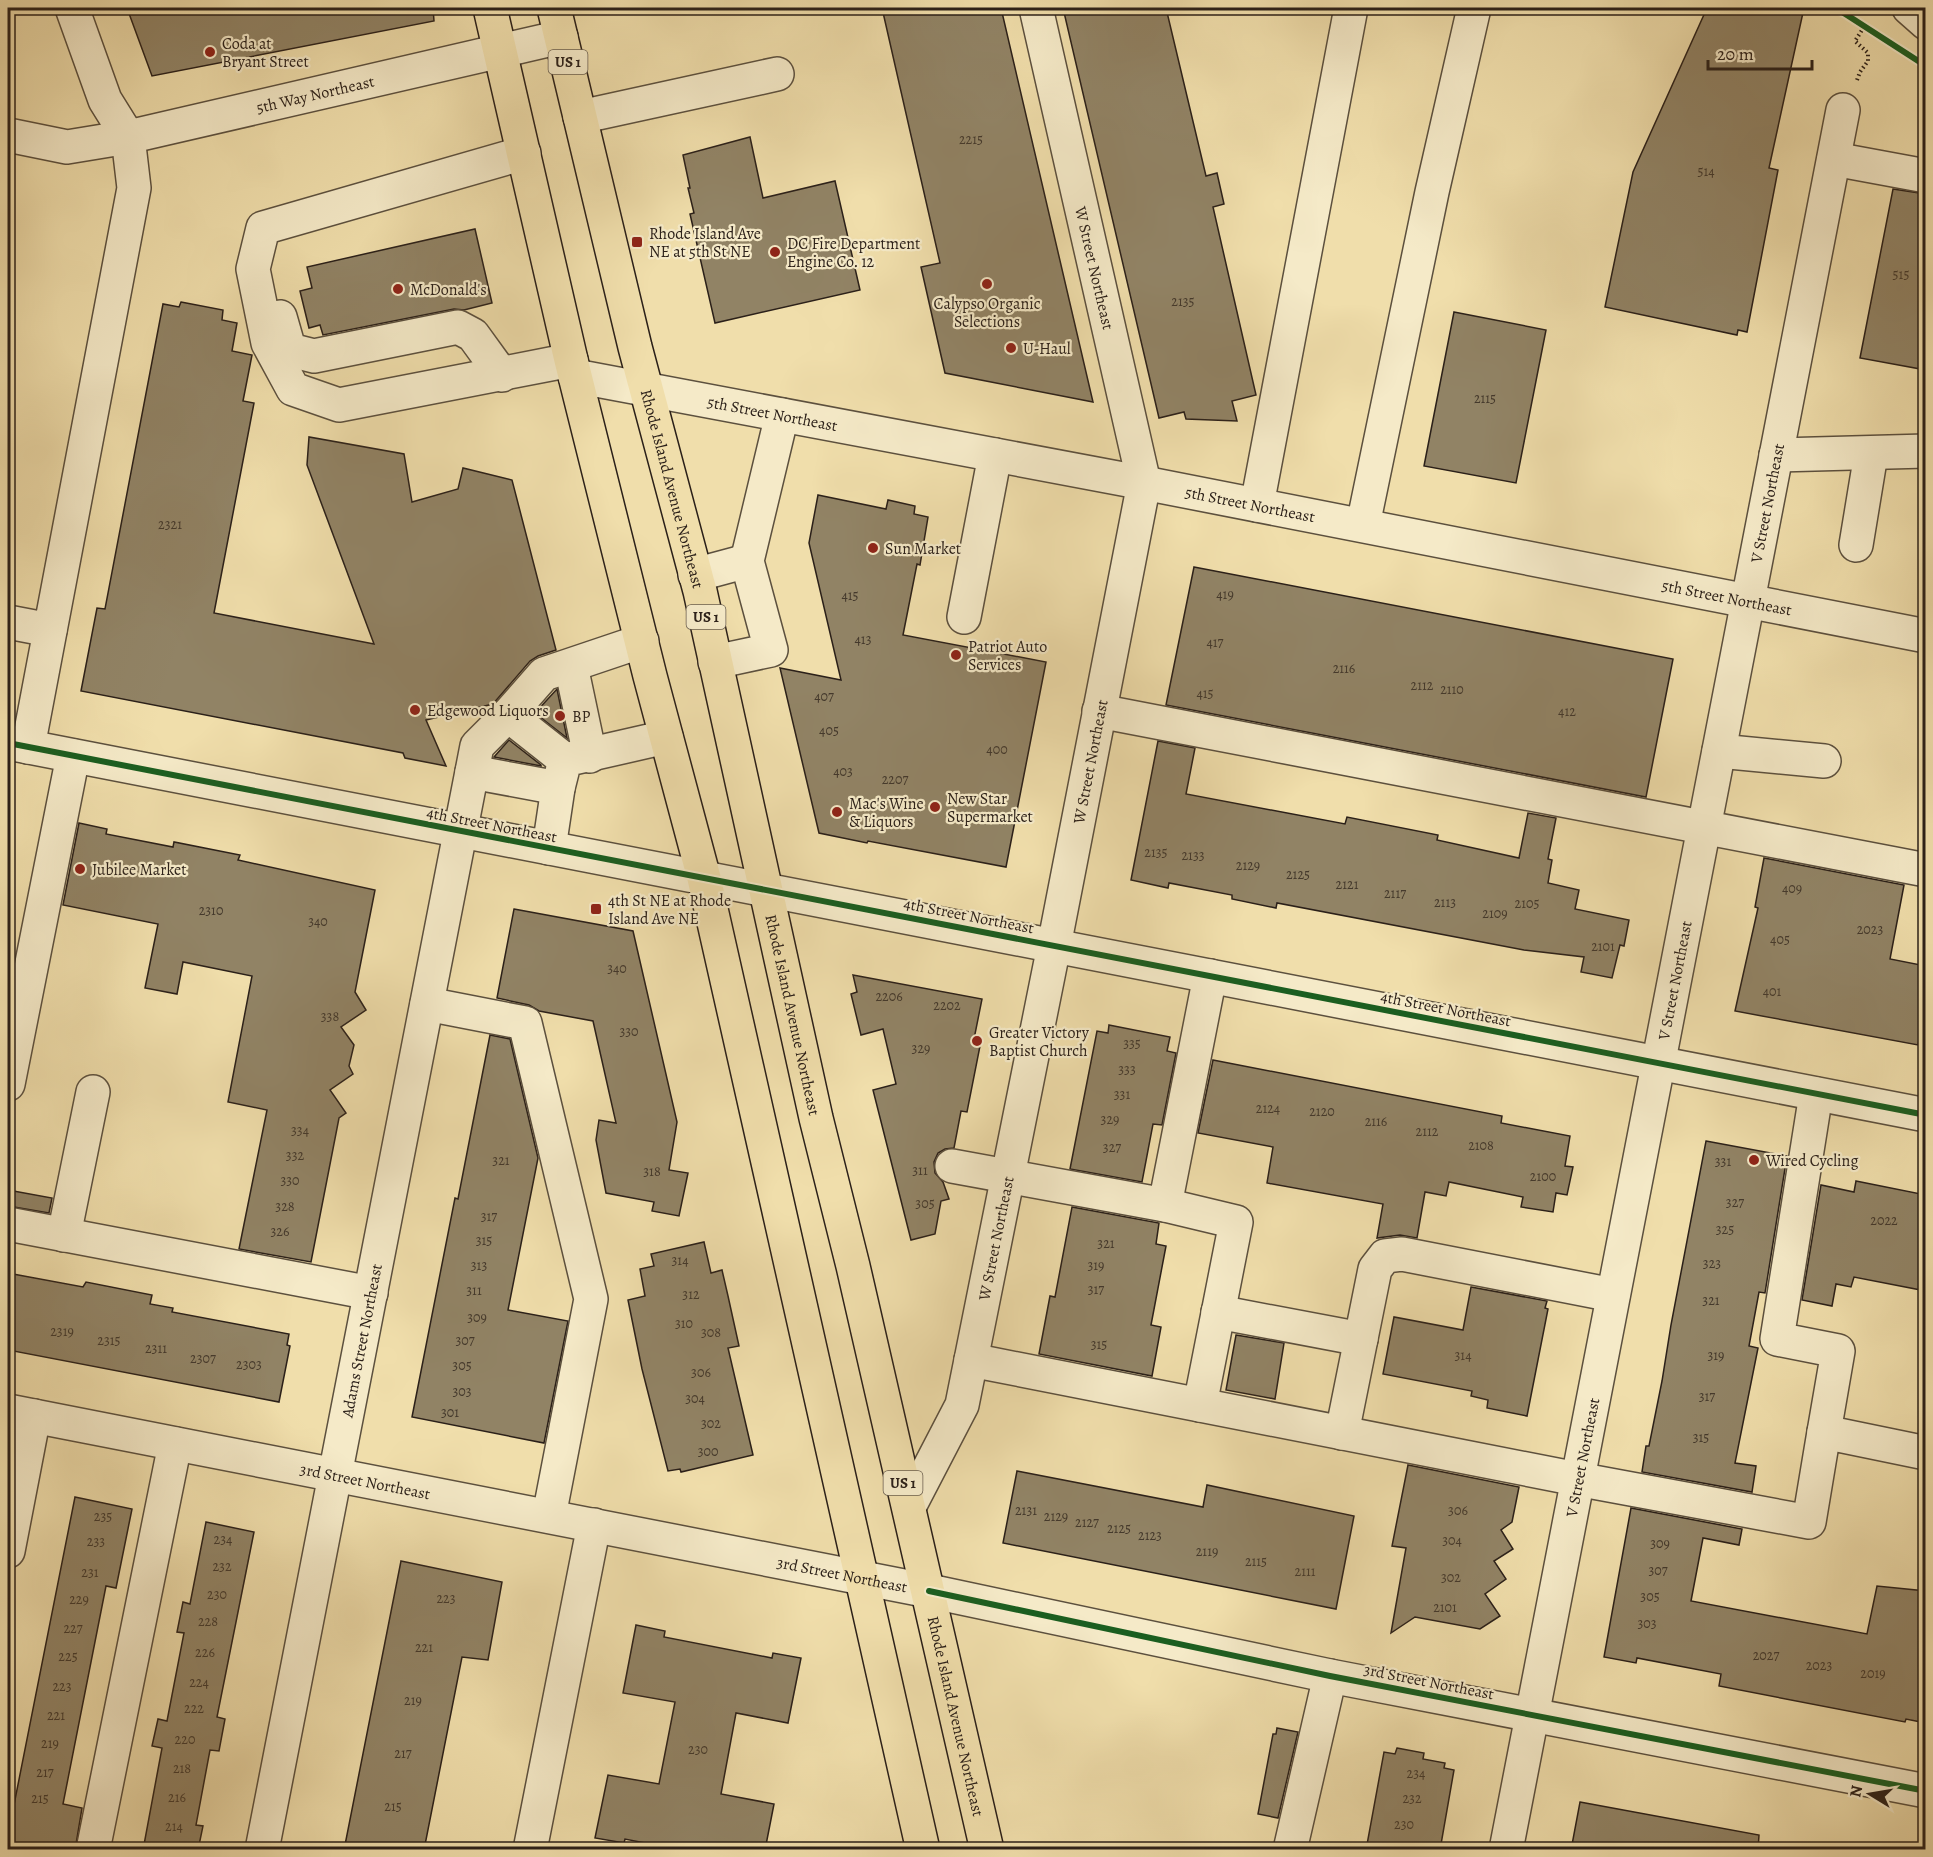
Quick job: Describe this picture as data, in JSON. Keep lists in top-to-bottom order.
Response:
{
  "streets": {
    "main road": ["US 1", "Rhode Island Avenue Northeast"],
    "street": [
      "5th Way Northeast",
      "W Street Northeast",
      "5th Street Northeast",
      "V Street Northeast",
      "4th Street Northeast",
      "Adams Street Northeast",
      "3rd Street Northeast"
    ]
  },
  "crossings": [
    ["5th Way Northeast", "Rhode Island Avenue Northeast"],
    ["W Street Northeast", "5th Street Northeast"],
    ["W Street Northeast", "Rhode Island Avenue Northeast"],
    ["W Street Northeast", "4th Street Northeast"],
    ["5th Street Northeast", "Rhode Island Avenue Northeast"],
    ["5th Street Northeast", "V Street Northeast"],
    ["Rhode Island Avenue Northeast", "4th Street Northeast"],
    ["Rhode Island Avenue Northeast", "3rd Street Northeast"],
    ["V Street Northeast", "4th Street Northeast"],
    ["V Street Northeast", "3rd Street Northeast"],
    ["4th Street Northeast", "Adams Street Northeast"],
    ["Adams Street Northeast", "3rd Street Northeast"]
  ],
  "places": {
    "other": [
      "Coda at Bryant Street",
      "DC Fire Department Engine Co. 12",
      "Calypso Organic Selections",
      "McDonald's",
      "U-Haul",
      "Sun Market",
      "Patriot Auto Services",
      "Edgewood Liquors",
      "BP",
      "New Star Supermarket",
      "Mac's Wine & Liquors",
      "Jubilee Market",
      "Greater Victory Baptist Church",
      "Wired Cycling"
    ],
    "transit": ["Rhode Island Ave NE at 5th St NE", "4th St NE at Rhode Island Ave NE"]
  },
  "house_numbers": [
    "2215",
    "514",
    "515",
    "2135",
    "2115",
    "2321",
    "419",
    "415",
    "413",
    "417",
    "2116",
    "2112",
    "2110",
    "415",
    "407",
    "412",
    "405",
    "400",
    "403",
    "2207",
    "2135",
    "2133",
    "2129",
    "2125",
    "2121",
    "409",
    "2117",
    "2113",
    "2105",
    "2310",
    "2109",
    "340",
    "2023",
    "405",
    "2101",
    "340",
    "401",
    "2206",
    "2202",
    "338",
    "330",
    "335",
    "329",
    "333",
    "331",
    "2124",
    "2120",
    "329",
    "2116",
    "334",
    "2112",
    "2108",
    "327",
    "332",
    "321",
    "331",
    "311",
    "318",
    "2100",
    "330",
    "327",
    "305",
    "328",
    "317",
    "2022",
    "325",
    "326",
    "315",
    "321",
    "314",
    "323",
    "313",
    "319",
    "317",
    "311",
    "312",
    "321",
    "309",
    "310",
    "2319",
    "308",
    "2315",
    "307",
    "315",
    "2311",
    "314",
    "319",
    "2307",
    "2303",
    "305",
    "306",
    "303",
    "317",
    "304",
    "301",
    "302",
    "315",
    "300",
    "2131",
    "306",
    "235",
    "2129",
    "2127",
    "2125",
    "2123",
    "234",
    "304",
    "233",
    "309",
    "2119",
    "2115",
    "232",
    "307",
    "2111",
    "231",
    "302",
    "230",
    "305",
    "223",
    "229",
    "2101",
    "228",
    "303",
    "227",
    "221",
    "226",
    "2027",
    "225",
    "2023",
    "2019",
    "224",
    "223",
    "219",
    "222",
    "221",
    "220",
    "219",
    "230",
    "217",
    "218",
    "217",
    "234",
    "216",
    "215",
    "232",
    "215",
    "230",
    "214"
  ],
  "scale_bar": "20 m",
  "north": "left"
}
